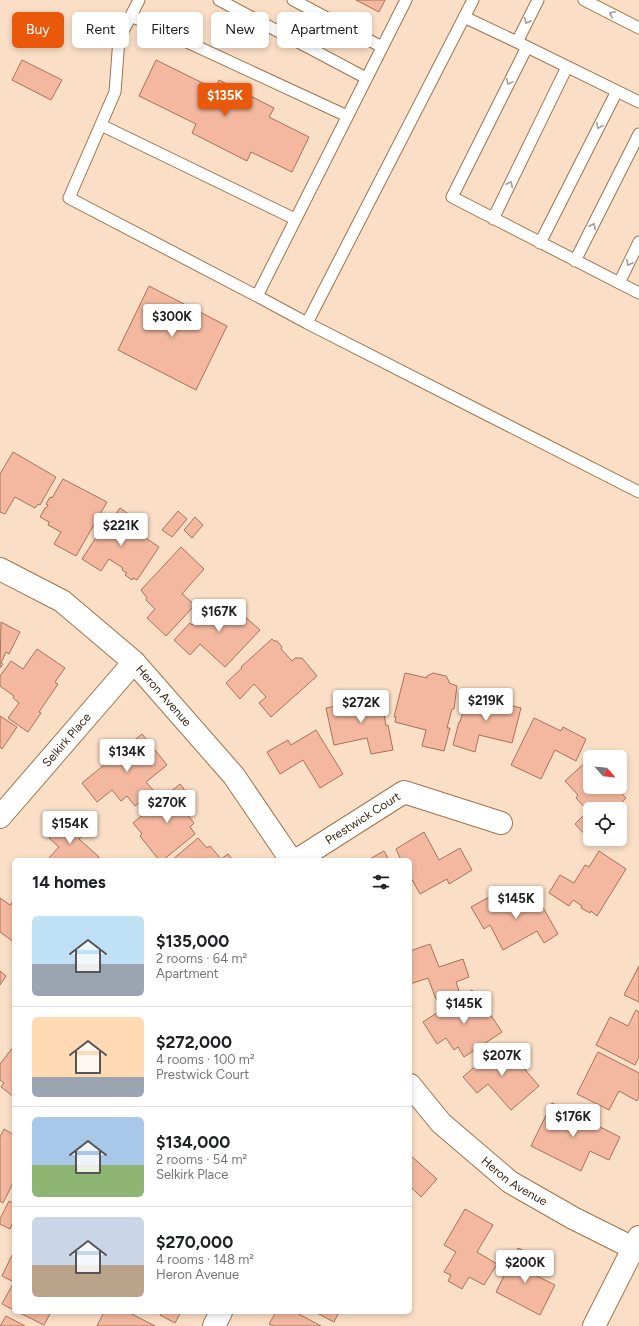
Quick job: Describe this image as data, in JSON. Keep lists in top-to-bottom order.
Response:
{
  "streets": {
    "street": ["Heron Avenue", "Selkirk Place", "Prestwick Court"]
  },
  "crossings": [
    ["Heron Avenue", "Selkirk Place"]
  ],
  "north": "bottom right",
  "page": {
    "chip": [
      "Buy",
      "Rent",
      "Filters",
      "New",
      "Apartment"
    ],
    "price": [
      "$135K",
      "$300K",
      "$221K",
      "$167K",
      "$219K",
      "$272K",
      "$134K",
      "$270K",
      "$154K",
      "$145K",
      "$145K",
      "$207K",
      "$176K",
      "$200K"
    ],
    "heading": "14 homes",
    "list": [
      {
        "name": "$135,000",
        "note": "2 rooms · 64 m² · Apartment"
      },
      {
        "name": "$272,000",
        "note": "4 rooms · 100 m² · Prestwick Court"
      },
      {
        "name": "$134,000",
        "note": "2 rooms · 54 m² · Selkirk Place"
      },
      {
        "name": "$270,000",
        "note": "4 rooms · 148 m² · Heron Avenue"
      }
    ]
  }
}
